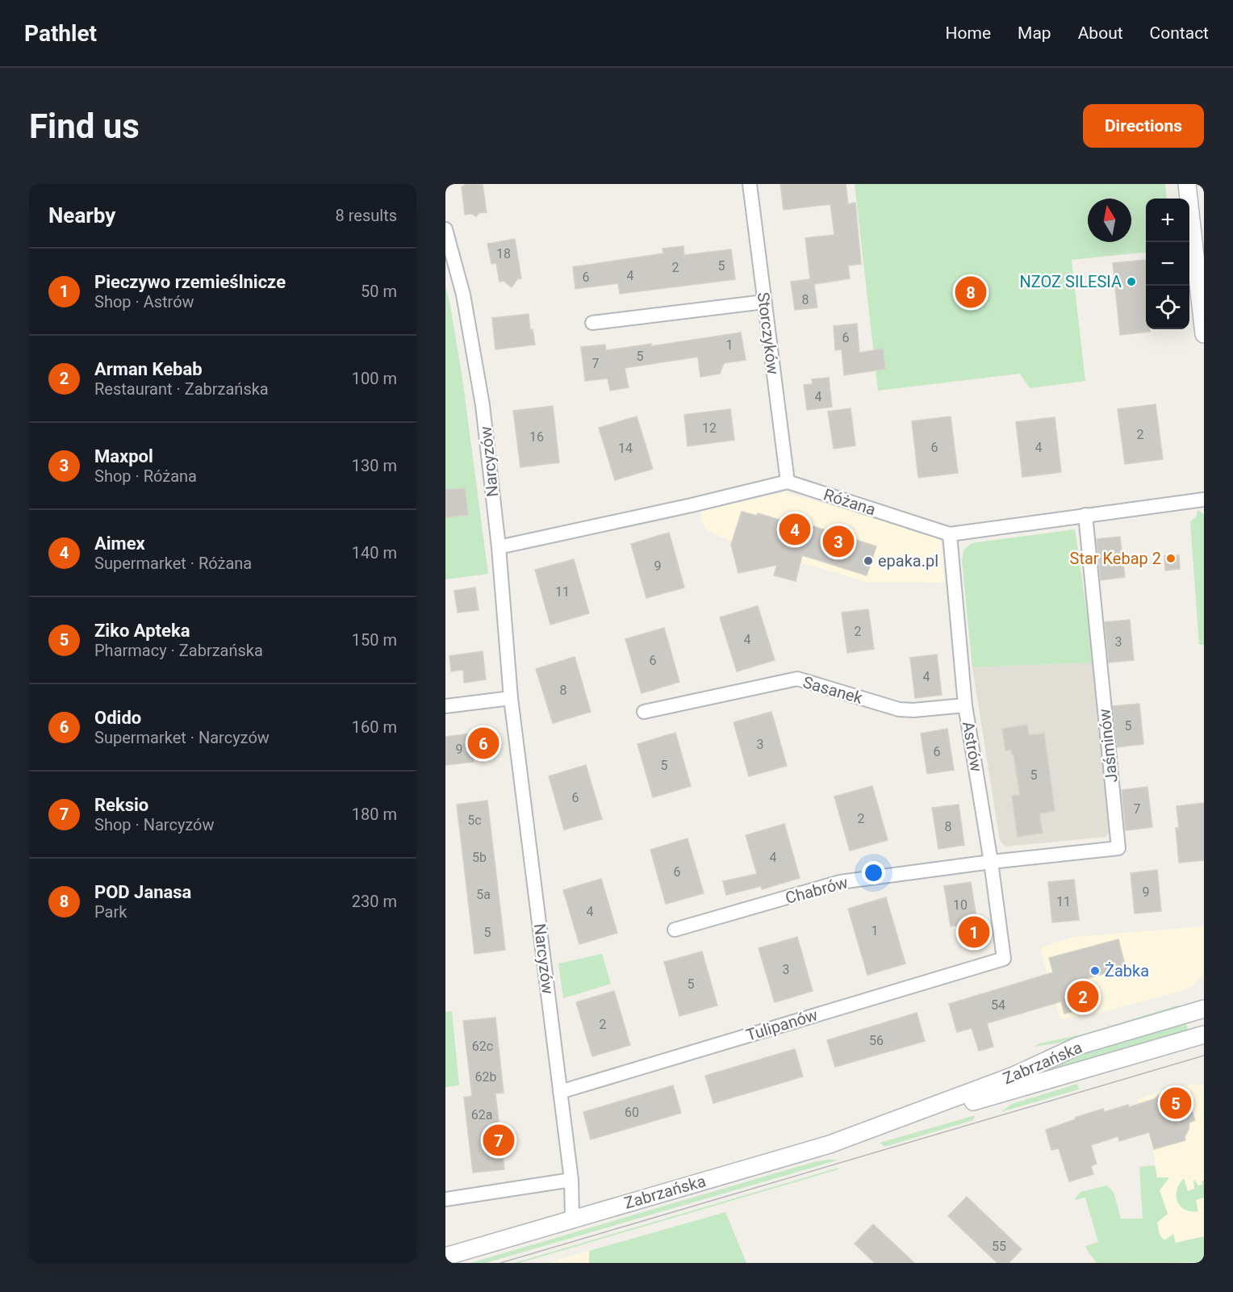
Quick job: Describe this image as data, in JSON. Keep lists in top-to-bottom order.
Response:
{
  "streets": {
    "street": [
      "Storczyków",
      "Narcyzów",
      "Różana",
      "Sasanek",
      "Jaśminów",
      "Astrów",
      "Chabrów",
      "Tulipanów",
      "Zabrzańska"
    ]
  },
  "crossings": [
    ["Storczyków", "Różana"],
    ["Narcyzów", "Tulipanów"],
    ["Narcyzów", "Zabrzańska"],
    ["Różana", "Jaśminów"],
    ["Różana", "Astrów"],
    ["Sasanek", "Astrów"],
    ["Jaśminów", "Astrów"],
    ["Jaśminów", "Chabrów"],
    ["Astrów", "Chabrów"],
    ["Astrów", "Tulipanów"]
  ],
  "places": [
    "NZOZ SILESIA",
    "Star Kebap 2",
    "epaka.pl",
    "Żabka"
  ],
  "house_numbers": [
    "18",
    "5",
    "2",
    "4",
    "6",
    "8",
    "6",
    "1",
    "5",
    "7",
    "4",
    "12",
    "2",
    "16",
    "6",
    "4",
    "14",
    "9",
    "11",
    "2",
    "4",
    "3",
    "6",
    "4",
    "8",
    "5",
    "3",
    "9",
    "6",
    "5",
    "5",
    "6",
    "7",
    "2",
    "5c",
    "8",
    "5b",
    "4",
    "6",
    "9",
    "5a",
    "11",
    "10",
    "4",
    "1",
    "5",
    "3",
    "5",
    "54",
    "2",
    "56",
    "62c",
    "62b",
    "60",
    "62a",
    "55"
  ],
  "north": "top",
  "page": {
    "header": "Pathlet",
    "nav": [
      "Home",
      "Map",
      "About",
      "Contact"
    ],
    "buttons": "Directions",
    "title": "Find us",
    "heading": ["Nearby", "8 results"],
    "map_buttons": ["+", "−"],
    "list": [
      {
        "mark": "1",
        "name": "Pieczywo rzemieślnicze",
        "note": "Shop · Astrów",
        "value": "50 m"
      },
      {
        "mark": "2",
        "name": "Arman Kebab",
        "note": "Restaurant · Zabrzańska",
        "value": "100 m"
      },
      {
        "mark": "3",
        "name": "Maxpol",
        "note": "Shop · Różana",
        "value": "130 m"
      },
      {
        "mark": "4",
        "name": "Aimex",
        "note": "Supermarket · Różana",
        "value": "140 m"
      },
      {
        "mark": "5",
        "name": "Ziko Apteka",
        "note": "Pharmacy · Zabrzańska",
        "value": "150 m"
      },
      {
        "mark": "6",
        "name": "Odido",
        "note": "Supermarket · Narcyzów",
        "value": "160 m"
      },
      {
        "mark": "7",
        "name": "Reksio",
        "note": "Shop · Narcyzów",
        "value": "180 m"
      },
      {
        "mark": "8",
        "name": "POD Janasa",
        "note": "Park",
        "value": "230 m"
      }
    ],
    "pins": [
      "8",
      "4",
      "3",
      "6",
      "1",
      "2",
      "5",
      "7"
    ]
  }
}
